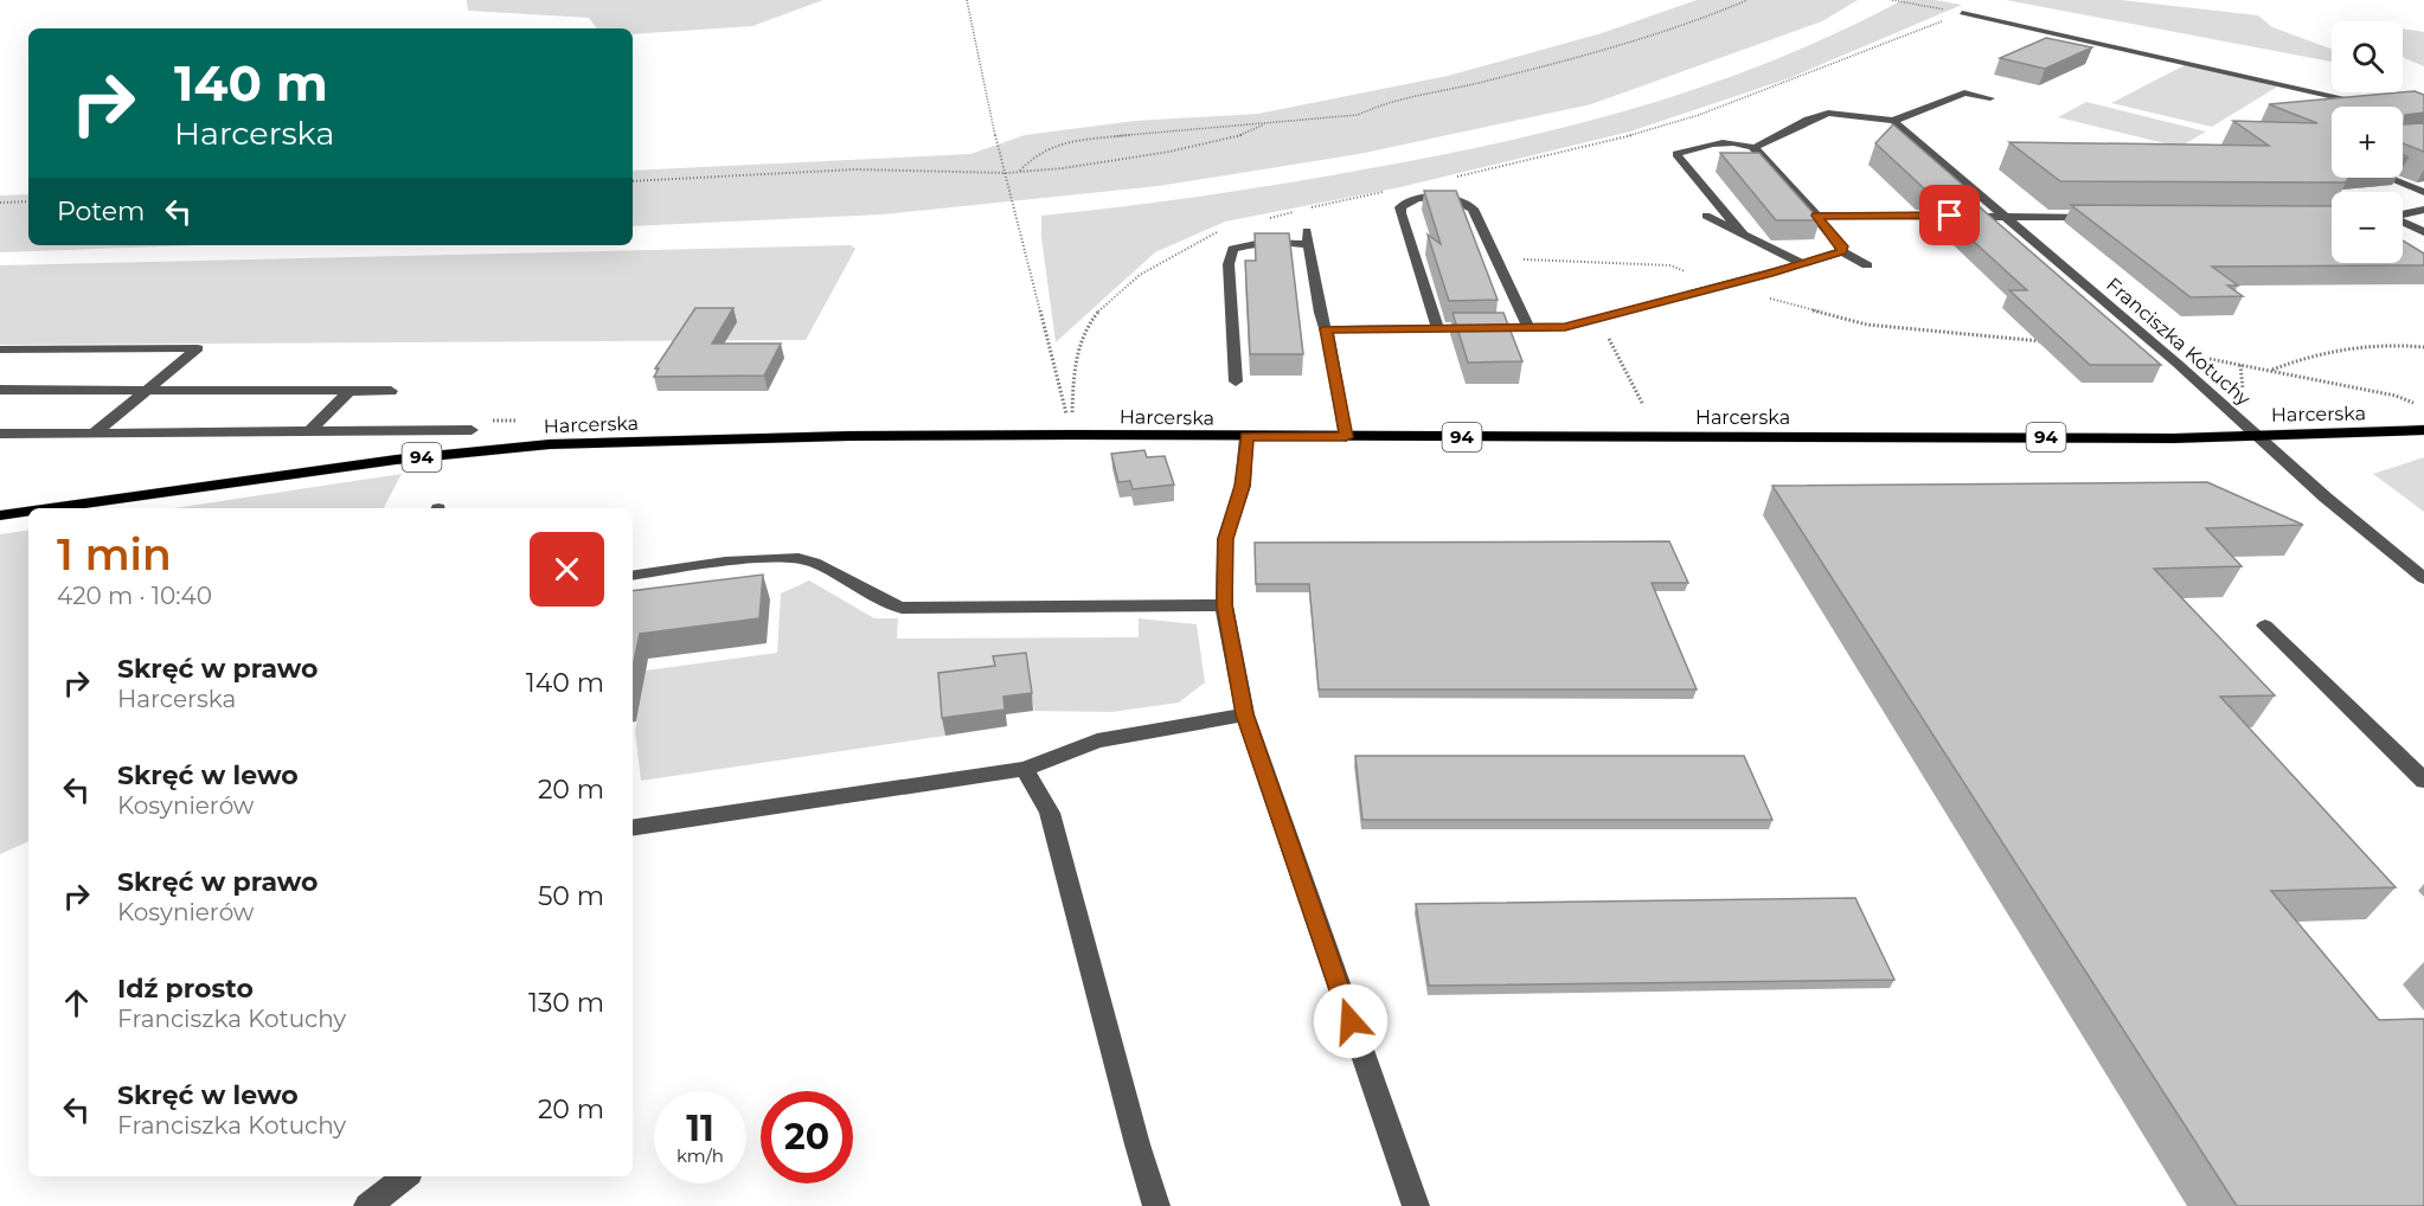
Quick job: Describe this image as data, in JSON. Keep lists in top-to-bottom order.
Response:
{
  "streets": {
    "main road": ["Harcerska", "94"],
    "street": ["Franciszka Kotuchy"]
  },
  "crossings": [
    ["Franciszka Kotuchy", "Harcerska"]
  ],
  "page": {
    "map_buttons": ["+", "−"],
    "turn": ["140 m", "Harcerska"],
    "then": "Potem",
    "heading": ["1 min", "420 m · 10:40"],
    "list": [
      {
        "name": "Skręć w prawo",
        "note": "Harcerska",
        "value": "140 m"
      },
      {
        "name": "Skręć w lewo",
        "note": "Kosynierów",
        "value": "20 m"
      },
      {
        "name": "Skręć w prawo",
        "note": "Kosynierów",
        "value": "50 m"
      },
      {
        "name": "Idź prosto",
        "note": "Franciszka Kotuchy",
        "value": "130 m"
      },
      {
        "name": "Skręć w lewo",
        "note": "Franciszka Kotuchy",
        "value": "20 m"
      }
    ],
    "speed": "11 km/h",
    "limit": "20"
  }
}
